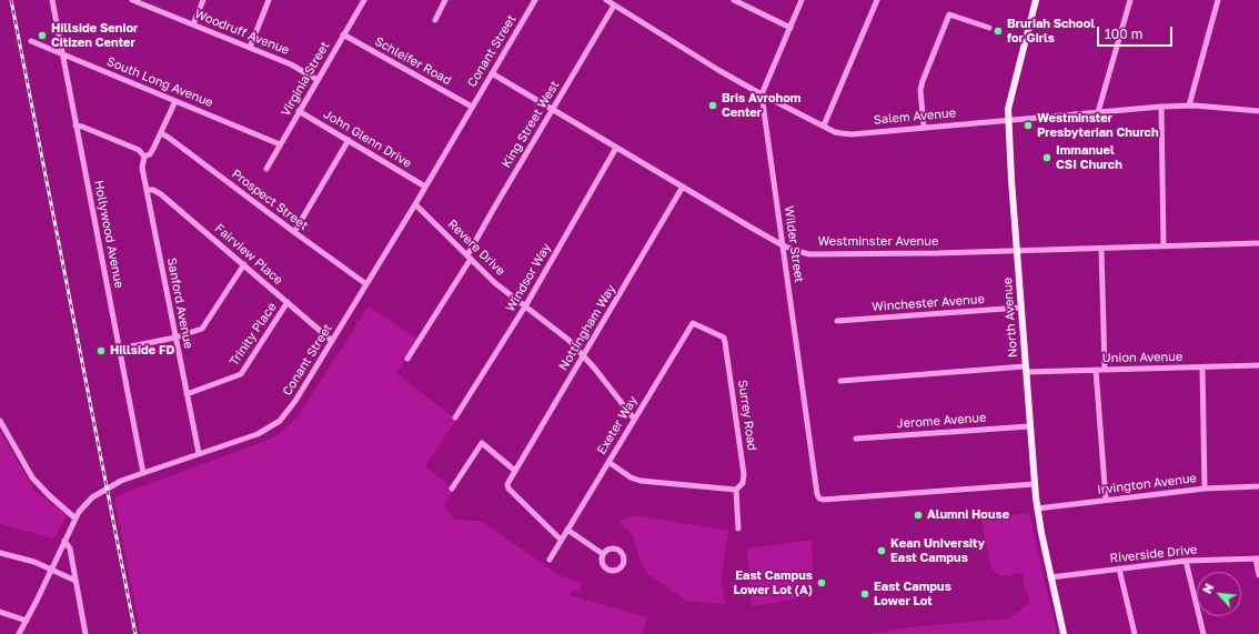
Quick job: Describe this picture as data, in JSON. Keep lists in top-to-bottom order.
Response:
{
  "streets": {
    "main road": ["North Avenue"],
    "street": [
      "Woodruff Avenue",
      "Conant Street",
      "Schleifer Road",
      "Virginia Street",
      "South Long Avenue",
      "Salem Avenue",
      "King Street West",
      "John Glenn Drive",
      "Prospect Street",
      "Hollywood Avenue",
      "Westminster Avenue",
      "Wilder Street",
      "Revere Drive",
      "Fairview Place",
      "Windsor Way",
      "Sanford Avenue",
      "Winchester Avenue",
      "Nottingham Way",
      "Trinity Place",
      "Union Avenue",
      "Surrey Road",
      "Jerome Avenue",
      "Exeter Way",
      "Irvington Avenue",
      "Riverside Drive"
    ]
  },
  "crossings": [
    ["Woodruff Avenue", "Virginia Street"],
    ["Conant Street", "Schleifer Road"],
    ["Conant Street", "John Glenn Drive"],
    ["Conant Street", "Prospect Street"],
    ["Conant Street", "Hollywood Avenue"],
    ["Conant Street", "Westminster Avenue"],
    ["Conant Street", "Revere Drive"],
    ["Conant Street", "Fairview Place"],
    ["Conant Street", "Sanford Avenue"],
    ["Schleifer Road", "Virginia Street"],
    ["Virginia Street", "South Long Avenue"],
    ["Virginia Street", "John Glenn Drive"],
    ["South Long Avenue", "Hollywood Avenue"],
    ["Salem Avenue", "King Street West"],
    ["Salem Avenue", "Wilder Street"],
    ["Salem Avenue", "North Avenue"],
    ["King Street West", "Westminster Avenue"],
    ["King Street West", "Revere Drive"],
    ["Westminster Avenue", "Wilder Street"],
    ["Westminster Avenue", "Windsor Way"],
    ["Westminster Avenue", "North Avenue"],
    ["Westminster Avenue", "Nottingham Way"],
    ["Wilder Street", "North Avenue"],
    ["Revere Drive", "Windsor Way"],
    ["Revere Drive", "Nottingham Way"],
    ["Revere Drive", "Exeter Way"],
    ["Fairview Place", "Sanford Avenue"],
    ["Fairview Place", "Trinity Place"],
    ["Sanford Avenue", "Trinity Place"],
    ["Winchester Avenue", "North Avenue"],
    ["North Avenue", "Union Avenue"],
    ["North Avenue", "Jerome Avenue"],
    ["North Avenue", "Irvington Avenue"],
    ["North Avenue", "Riverside Drive"],
    ["Nottingham Way", "Exeter Way"],
    ["Surrey Road", "Exeter Way"]
  ],
  "places": [
    "Bruriah School for Girls",
    "Hillside Senior Citizen Center",
    "Bris Avrohom Center",
    "Westminster Presbyterian Church",
    "Immanuel CSI Church",
    "Hillside FD",
    "Alumni House",
    "Kean University East Campus",
    "East Campus Lower Lot (A)",
    "East Campus Lower Lot"
  ],
  "scale_bar": "100 m",
  "north": "top left"
}
